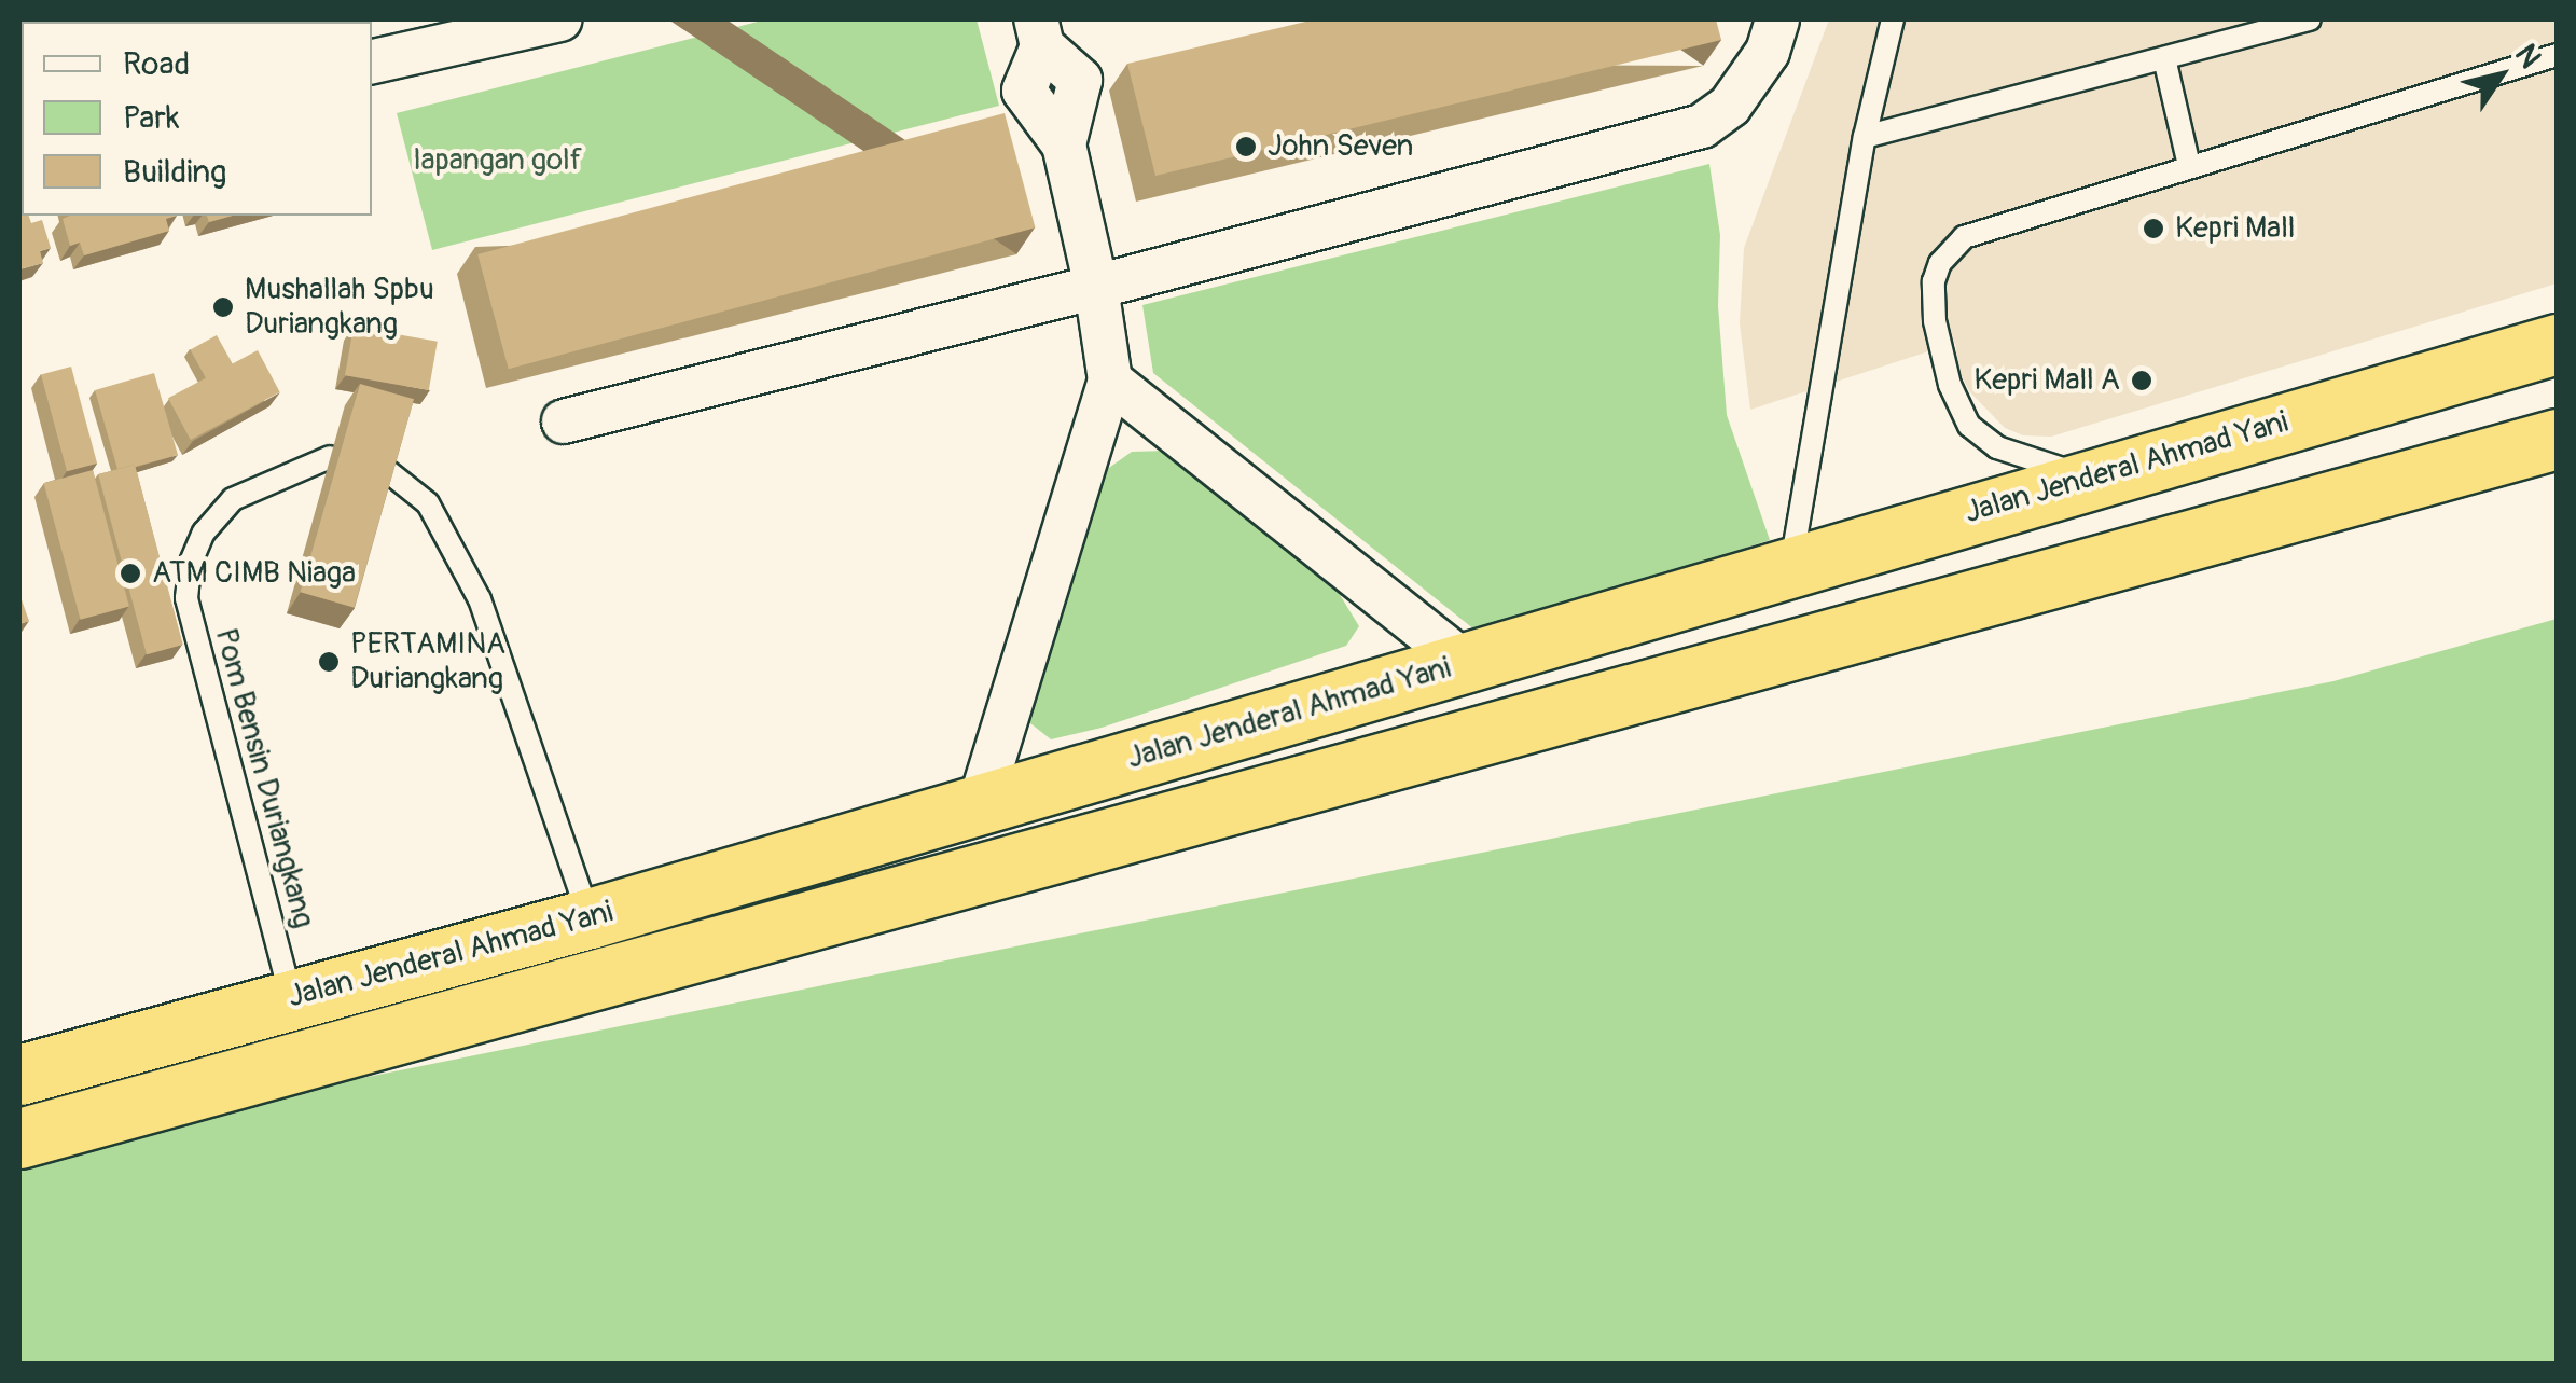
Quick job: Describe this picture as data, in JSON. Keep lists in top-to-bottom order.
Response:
{
  "streets": {
    "highway": ["Jalan Jenderal Ahmad Yani"],
    "lane": ["Pom Bensin Duriangkang"]
  },
  "crossings": [
    ["Jalan Jenderal Ahmad Yani", "Pom Bensin Duriangkang"]
  ],
  "parks": ["lapangan golf"],
  "places": [
    "John Seven",
    "Kepri Mall",
    "Mushallah Spbu Duriangkang",
    "Kepri Mall A",
    "ATM CIMB Niaga",
    "PERTAMINA Duriangkang"
  ],
  "legend": ["Road", "Park", "Building"],
  "north": "top right"
}
